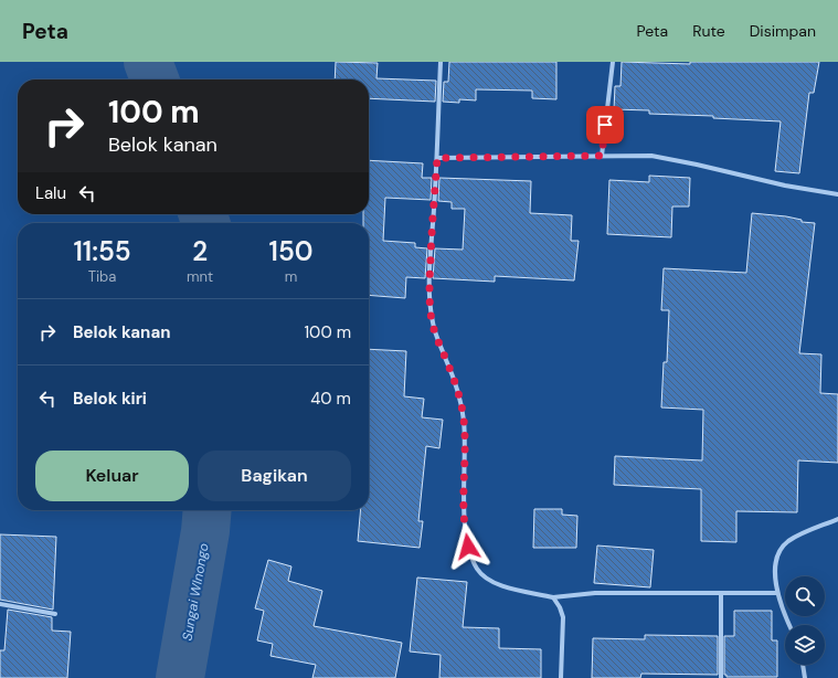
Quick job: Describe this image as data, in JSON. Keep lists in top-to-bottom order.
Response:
{
  "water": ["Sungai WInongo"],
  "page": {
    "header": "Peta",
    "nav": ["Peta", "Rute", "Disimpan"],
    "turn": ["100 m", "Belok kanan"],
    "then": "Lalu",
    "eta": [
      "11:55",
      "Tiba",
      "2",
      "mnt",
      "150",
      "m"
    ],
    "list": [
      {
        "name": "Belok kanan",
        "value": "100 m"
      },
      {
        "name": "Belok kiri",
        "value": "40 m"
      }
    ],
    "buttons": ["Keluar", "Bagikan"]
  }
}
